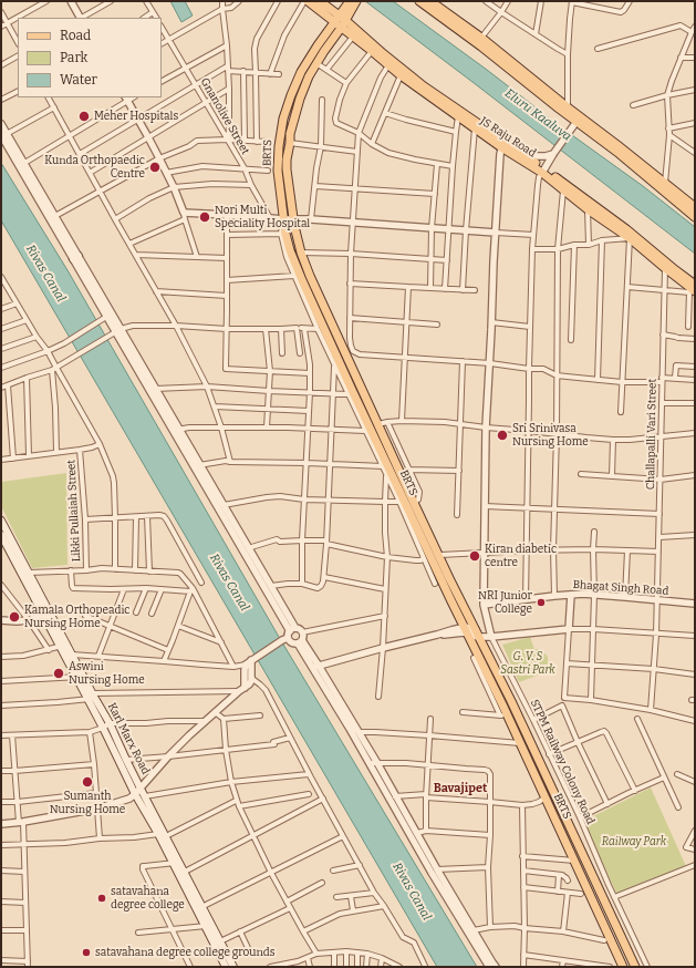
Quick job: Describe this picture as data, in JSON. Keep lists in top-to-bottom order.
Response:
{
  "streets": {
    "main road": ["JS Raju Road", "BRTS", "Karl Marx Road"],
    "street": [
      "Gnanolive Street",
      "Challapalli Vari Street",
      "Likki Pullaiah Street",
      "Bhagat Singh Road",
      "STPM Railway Colony Road"
    ]
  },
  "crossings": [
    ["JS Raju Road", "BRTS"],
    ["JS Raju Road", "Challapalli Vari Street"],
    ["Challapalli Vari Street", "Bhagat Singh Road"]
  ],
  "districts": ["Bavajipet"],
  "water": ["Eluru Kaaluva", "Rivas Canal"],
  "parks": ["G. V. S Sastri Park", "Railway Park"],
  "places": [
    "Meher Hospitals",
    "Kunda Orthopaedic Centre",
    "Nori Multi Speciality Hospital",
    "Sri Srinivasa Nursing Home",
    "Kiran diabetic centre",
    "NRI Junior College",
    "Kamala Orthopeadic Nursing Home",
    "Aswini Nursing Home",
    "Sumanth Nursing Home",
    "satavahana degree college",
    "satavahana degree college grounds"
  ],
  "legend": ["Road", "Park", "Water"]
}
